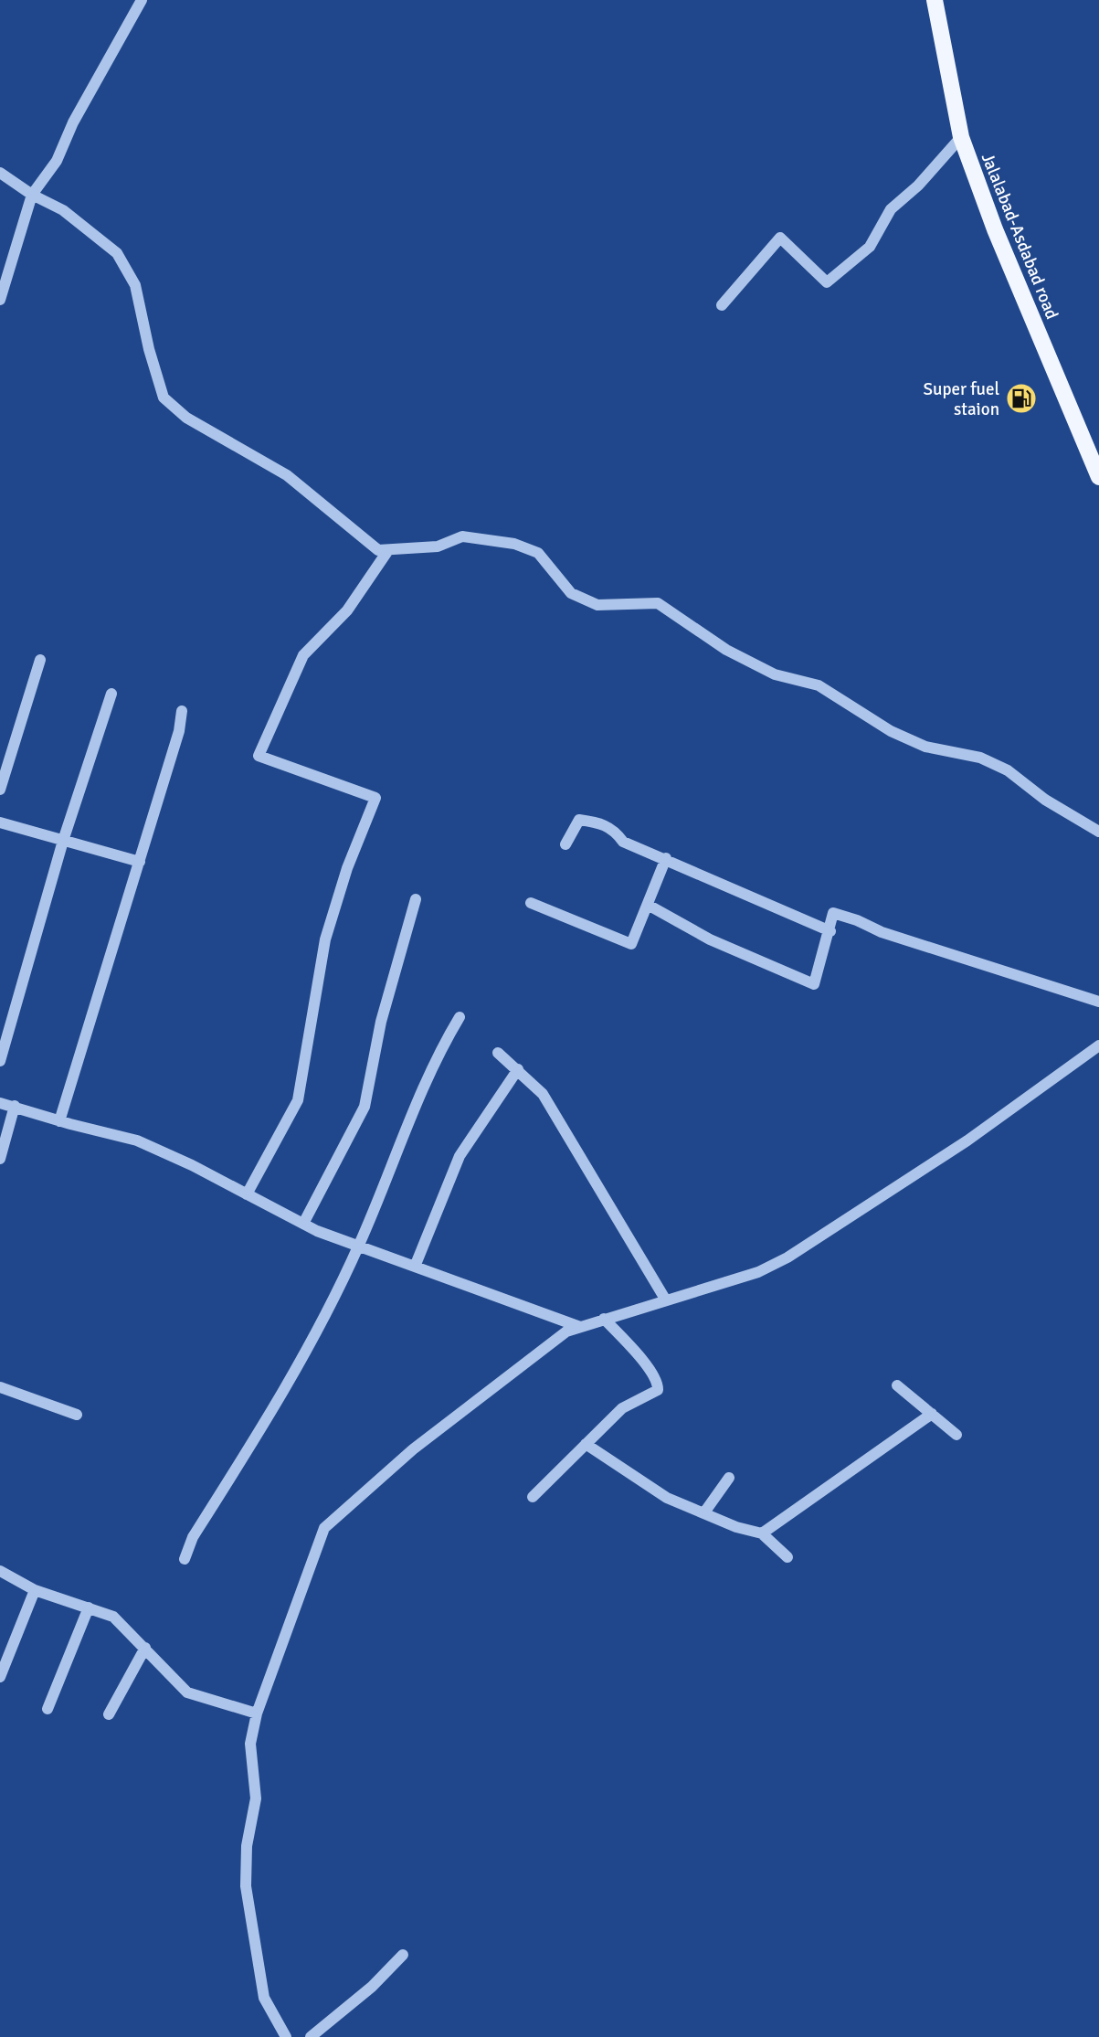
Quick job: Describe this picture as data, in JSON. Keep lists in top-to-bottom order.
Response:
{
  "streets": {
    "main road": ["Jalalabad-Asdabad road"]
  },
  "places": {
    "fuel station": ["Super fuel staion"]
  }
}
